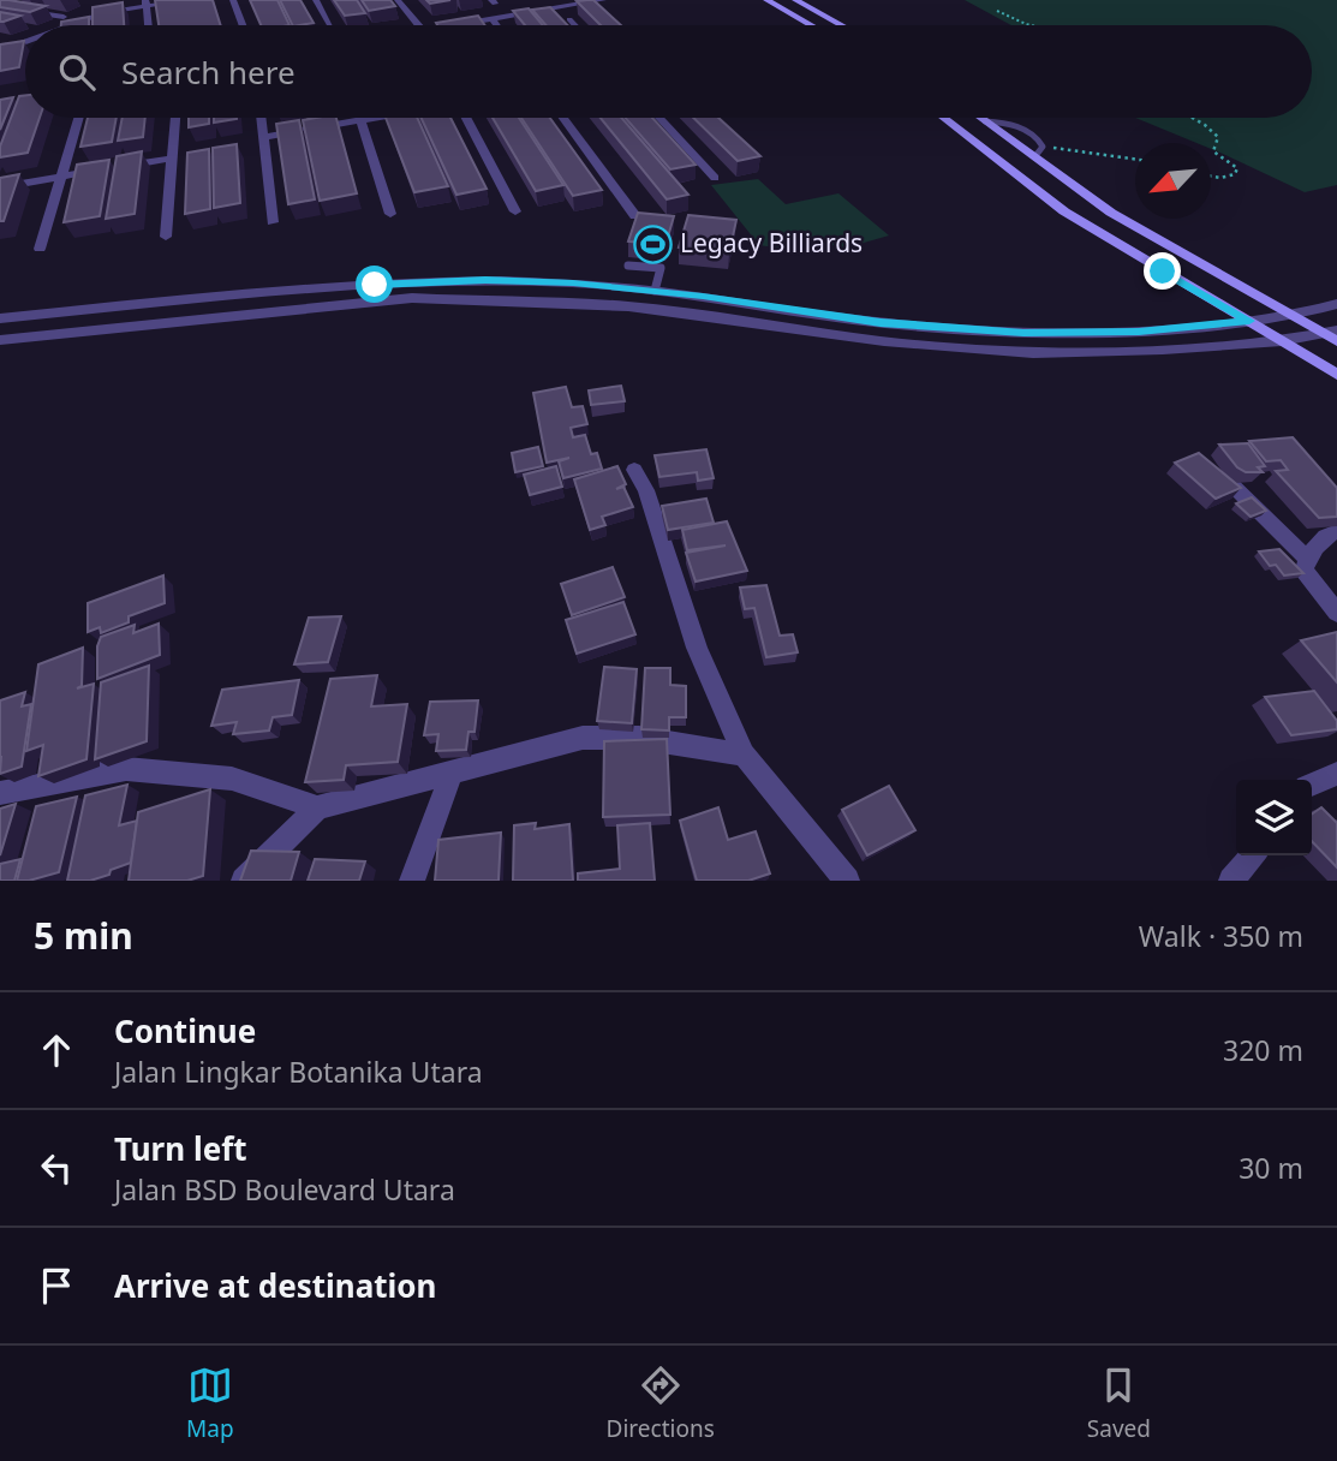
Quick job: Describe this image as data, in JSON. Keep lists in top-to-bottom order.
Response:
{
  "places": {
    "sports": ["Legacy Billiards"]
  },
  "north": "bottom left",
  "page": {
    "search": "Search here",
    "heading": ["5 min", "Walk · 350 m"],
    "list": [
      ["Continue", "Jalan Lingkar Botanika Utara", "320 m"],
      ["Turn left", "Jalan BSD Boulevard Utara", "30 m"],
      "Arrive at destination"
    ],
    "nav": ["Map", "Directions", "Saved"]
  }
}
